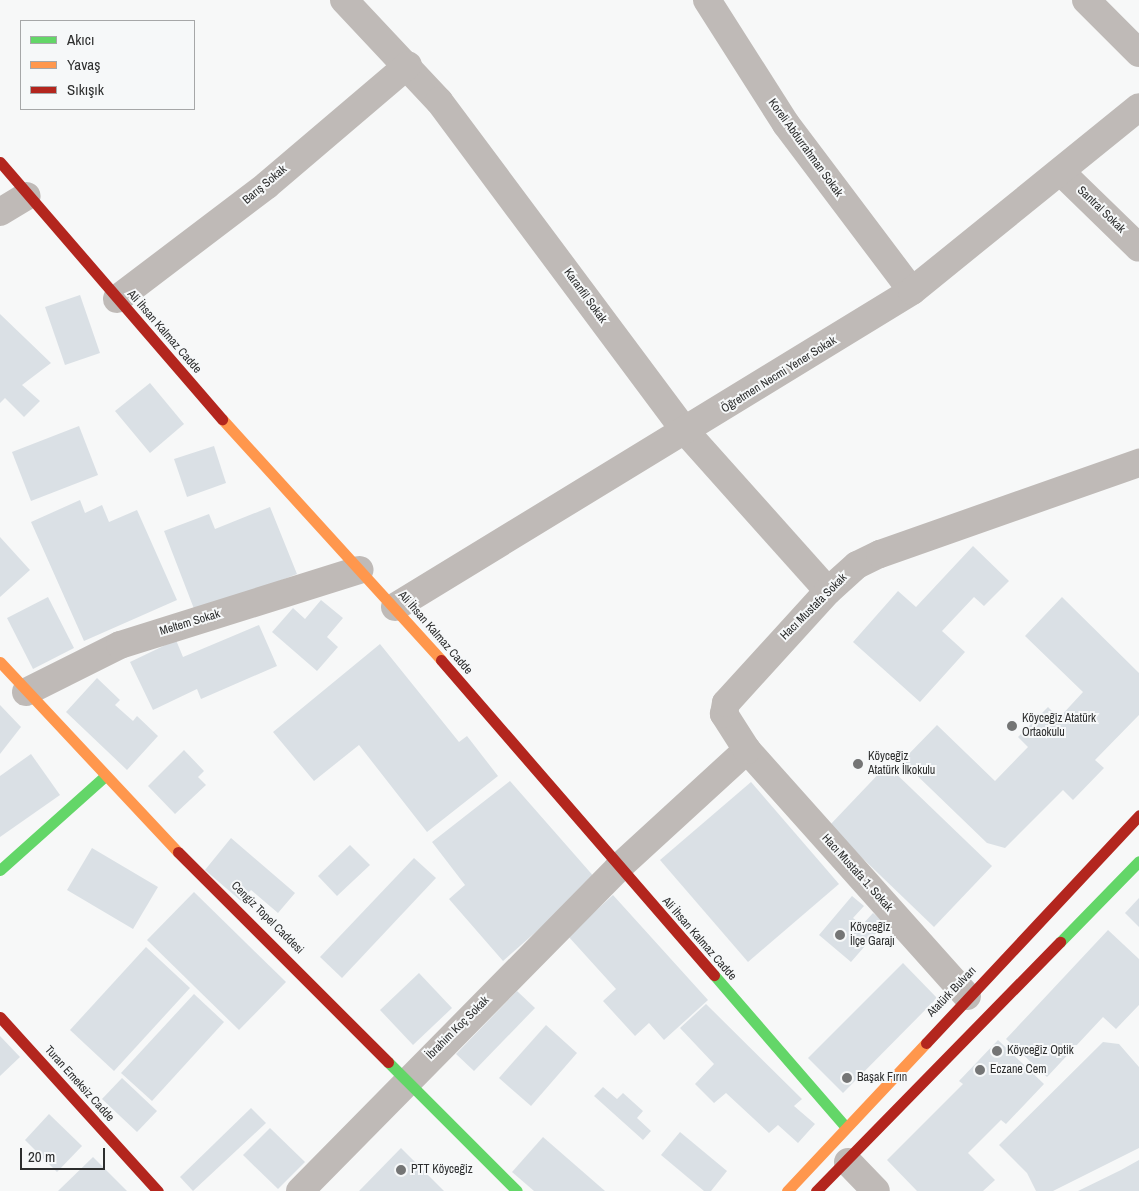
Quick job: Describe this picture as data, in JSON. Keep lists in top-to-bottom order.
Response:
{
  "streets": {
    "street": [
      "Koreli Abdurrahman Sokak",
      "Barış Sokak",
      "Santral Sokak",
      "Karanfil Sokak",
      "Ali İhsan Kalmaz Cadde",
      "Öğretmen Necmi Yener Sokak",
      "Hacı Mustafa Sokak",
      "Meltem Sokak",
      "Hacı Mustafa 1. Sokak",
      "Cengiz Topel Caddesi",
      "Atatürk Bulvarı",
      "İbrahim Koç Sokak",
      "Turan Emeksiz Cadde"
    ]
  },
  "crossings": [
    ["Koreli Abdurrahman Sokak", "Öğretmen Necmi Yener Sokak"],
    ["Barış Sokak", "Karanfil Sokak"],
    ["Barış Sokak", "Ali İhsan Kalmaz Cadde"],
    ["Santral Sokak", "Öğretmen Necmi Yener Sokak"],
    ["Karanfil Sokak", "Öğretmen Necmi Yener Sokak"],
    ["Karanfil Sokak", "Hacı Mustafa Sokak"],
    ["Ali İhsan Kalmaz Cadde", "Öğretmen Necmi Yener Sokak"],
    ["Ali İhsan Kalmaz Cadde", "Meltem Sokak"],
    ["Ali İhsan Kalmaz Cadde", "Atatürk Bulvarı"],
    ["Ali İhsan Kalmaz Cadde", "İbrahim Koç Sokak"],
    ["Hacı Mustafa Sokak", "Hacı Mustafa 1. Sokak"],
    ["Meltem Sokak", "Cengiz Topel Caddesi"],
    ["Hacı Mustafa 1. Sokak", "Atatürk Bulvarı"],
    ["Cengiz Topel Caddesi", "İbrahim Koç Sokak"]
  ],
  "places": [
    "Köyceğiz Atatürk Ortaokulu",
    "Köyceğiz Atatürk İlkokulu",
    "Köyceğiz İlçe Garajı",
    "Köyceğiz Optik",
    "Eczane Cem",
    "Başak Fırın",
    "PTT Köyceğiz"
  ],
  "legend": ["Akıcı", "Yavaş", "Sıkışık"],
  "scale_bar": "20 m"
}
